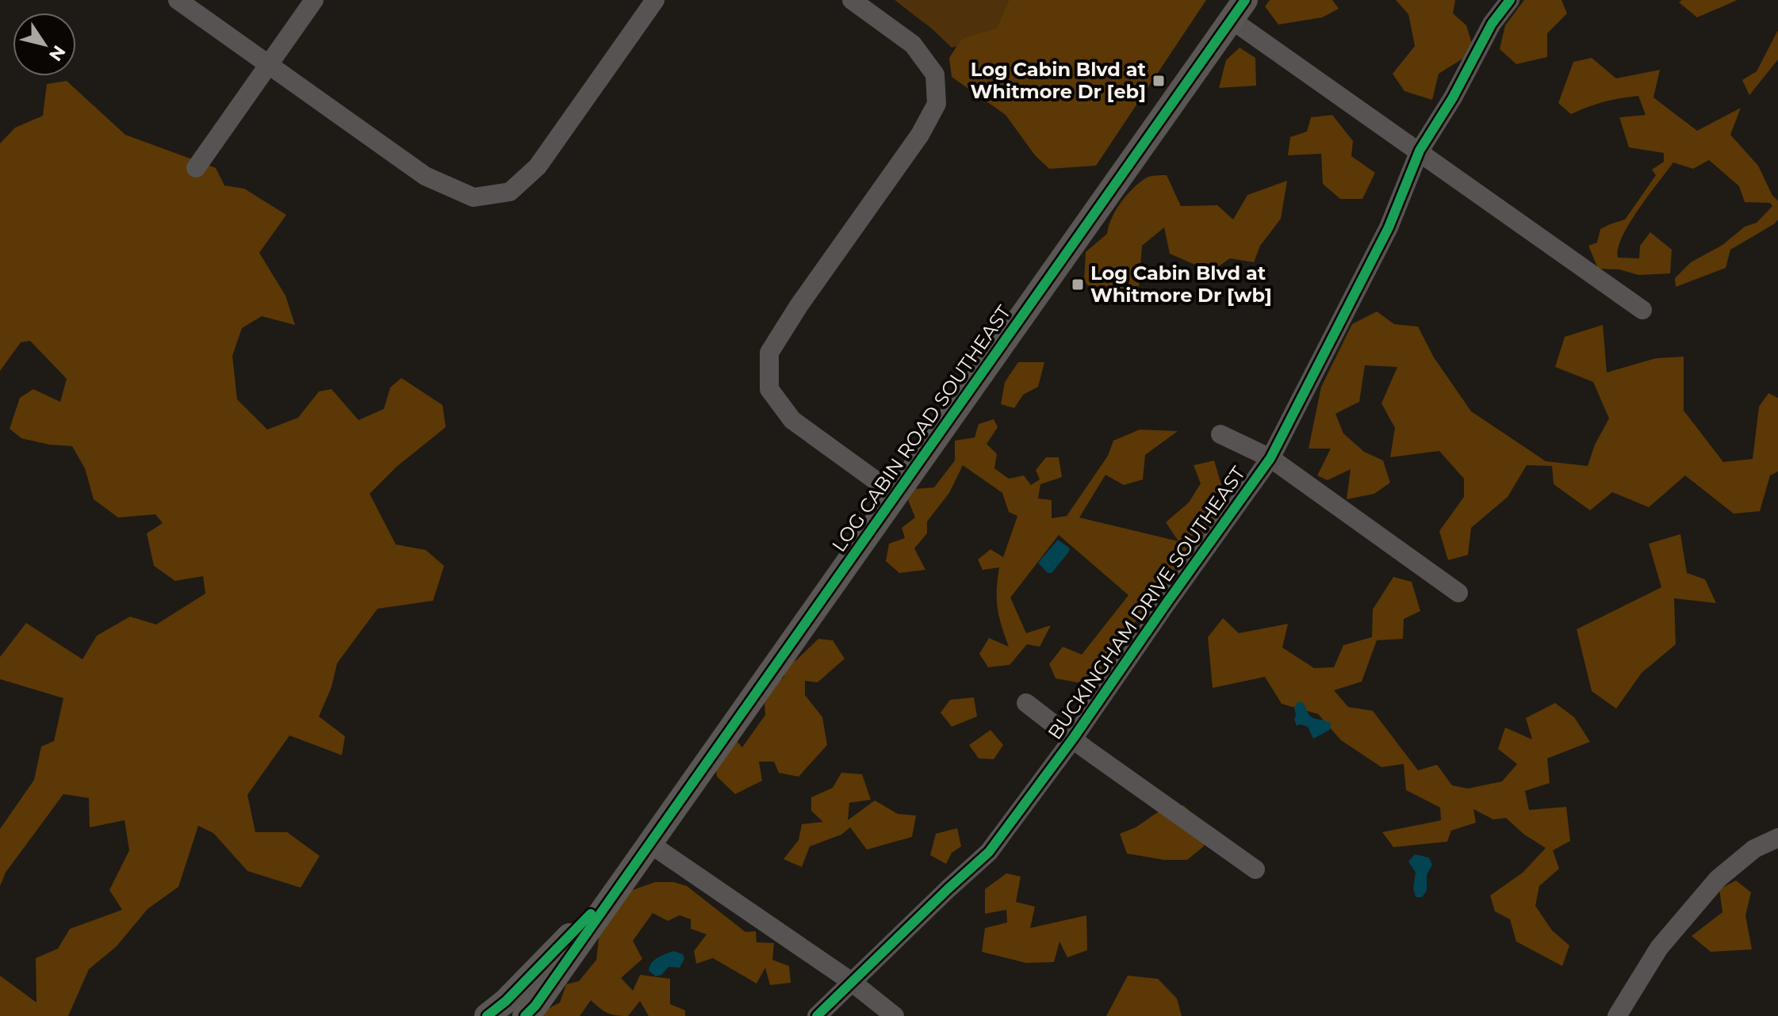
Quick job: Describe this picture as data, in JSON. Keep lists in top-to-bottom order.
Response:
{
  "streets": {
    "street": ["LOG CABIN ROAD SOUTHEAST", "BUCKINGHAM DRIVE SOUTHEAST"]
  },
  "places": {
    "transit": ["Log Cabin Blvd at Whitmore Dr [eb]", "Log Cabin Blvd at Whitmore Dr [wb]"]
  },
  "north": "bottom right"
}
